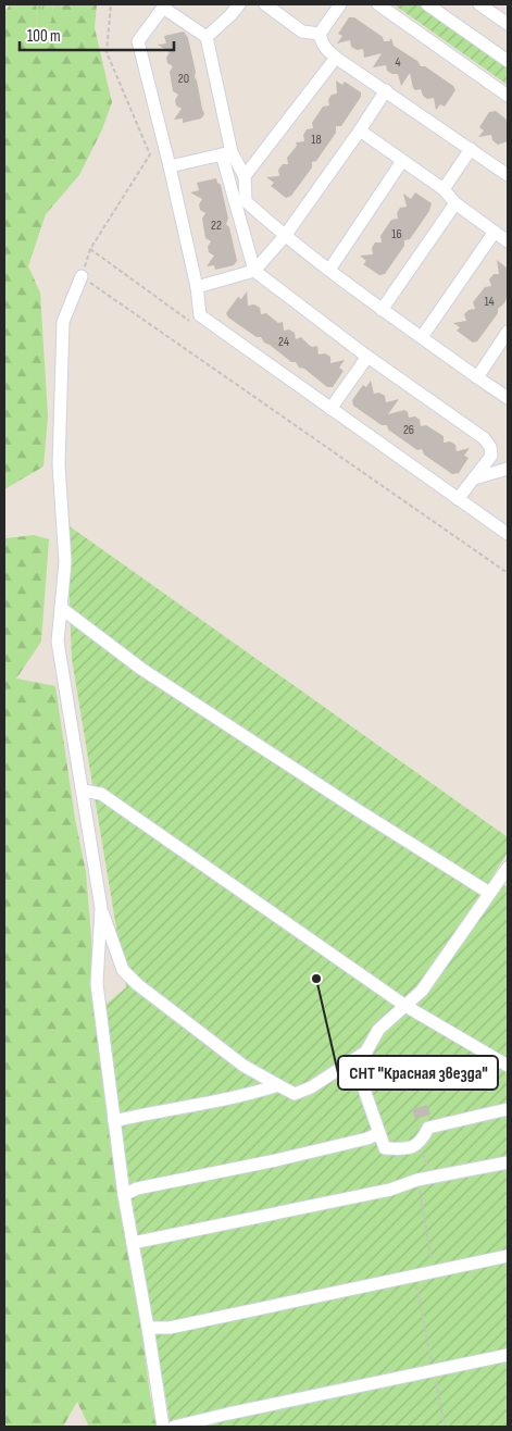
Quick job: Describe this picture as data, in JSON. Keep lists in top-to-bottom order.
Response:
{
  "places": ["СНТ \"Красная звезда\""],
  "house_numbers": [
    "4",
    "20",
    "18",
    "22",
    "16",
    "14",
    "24",
    "26"
  ],
  "scale_bar": "100 m"
}
